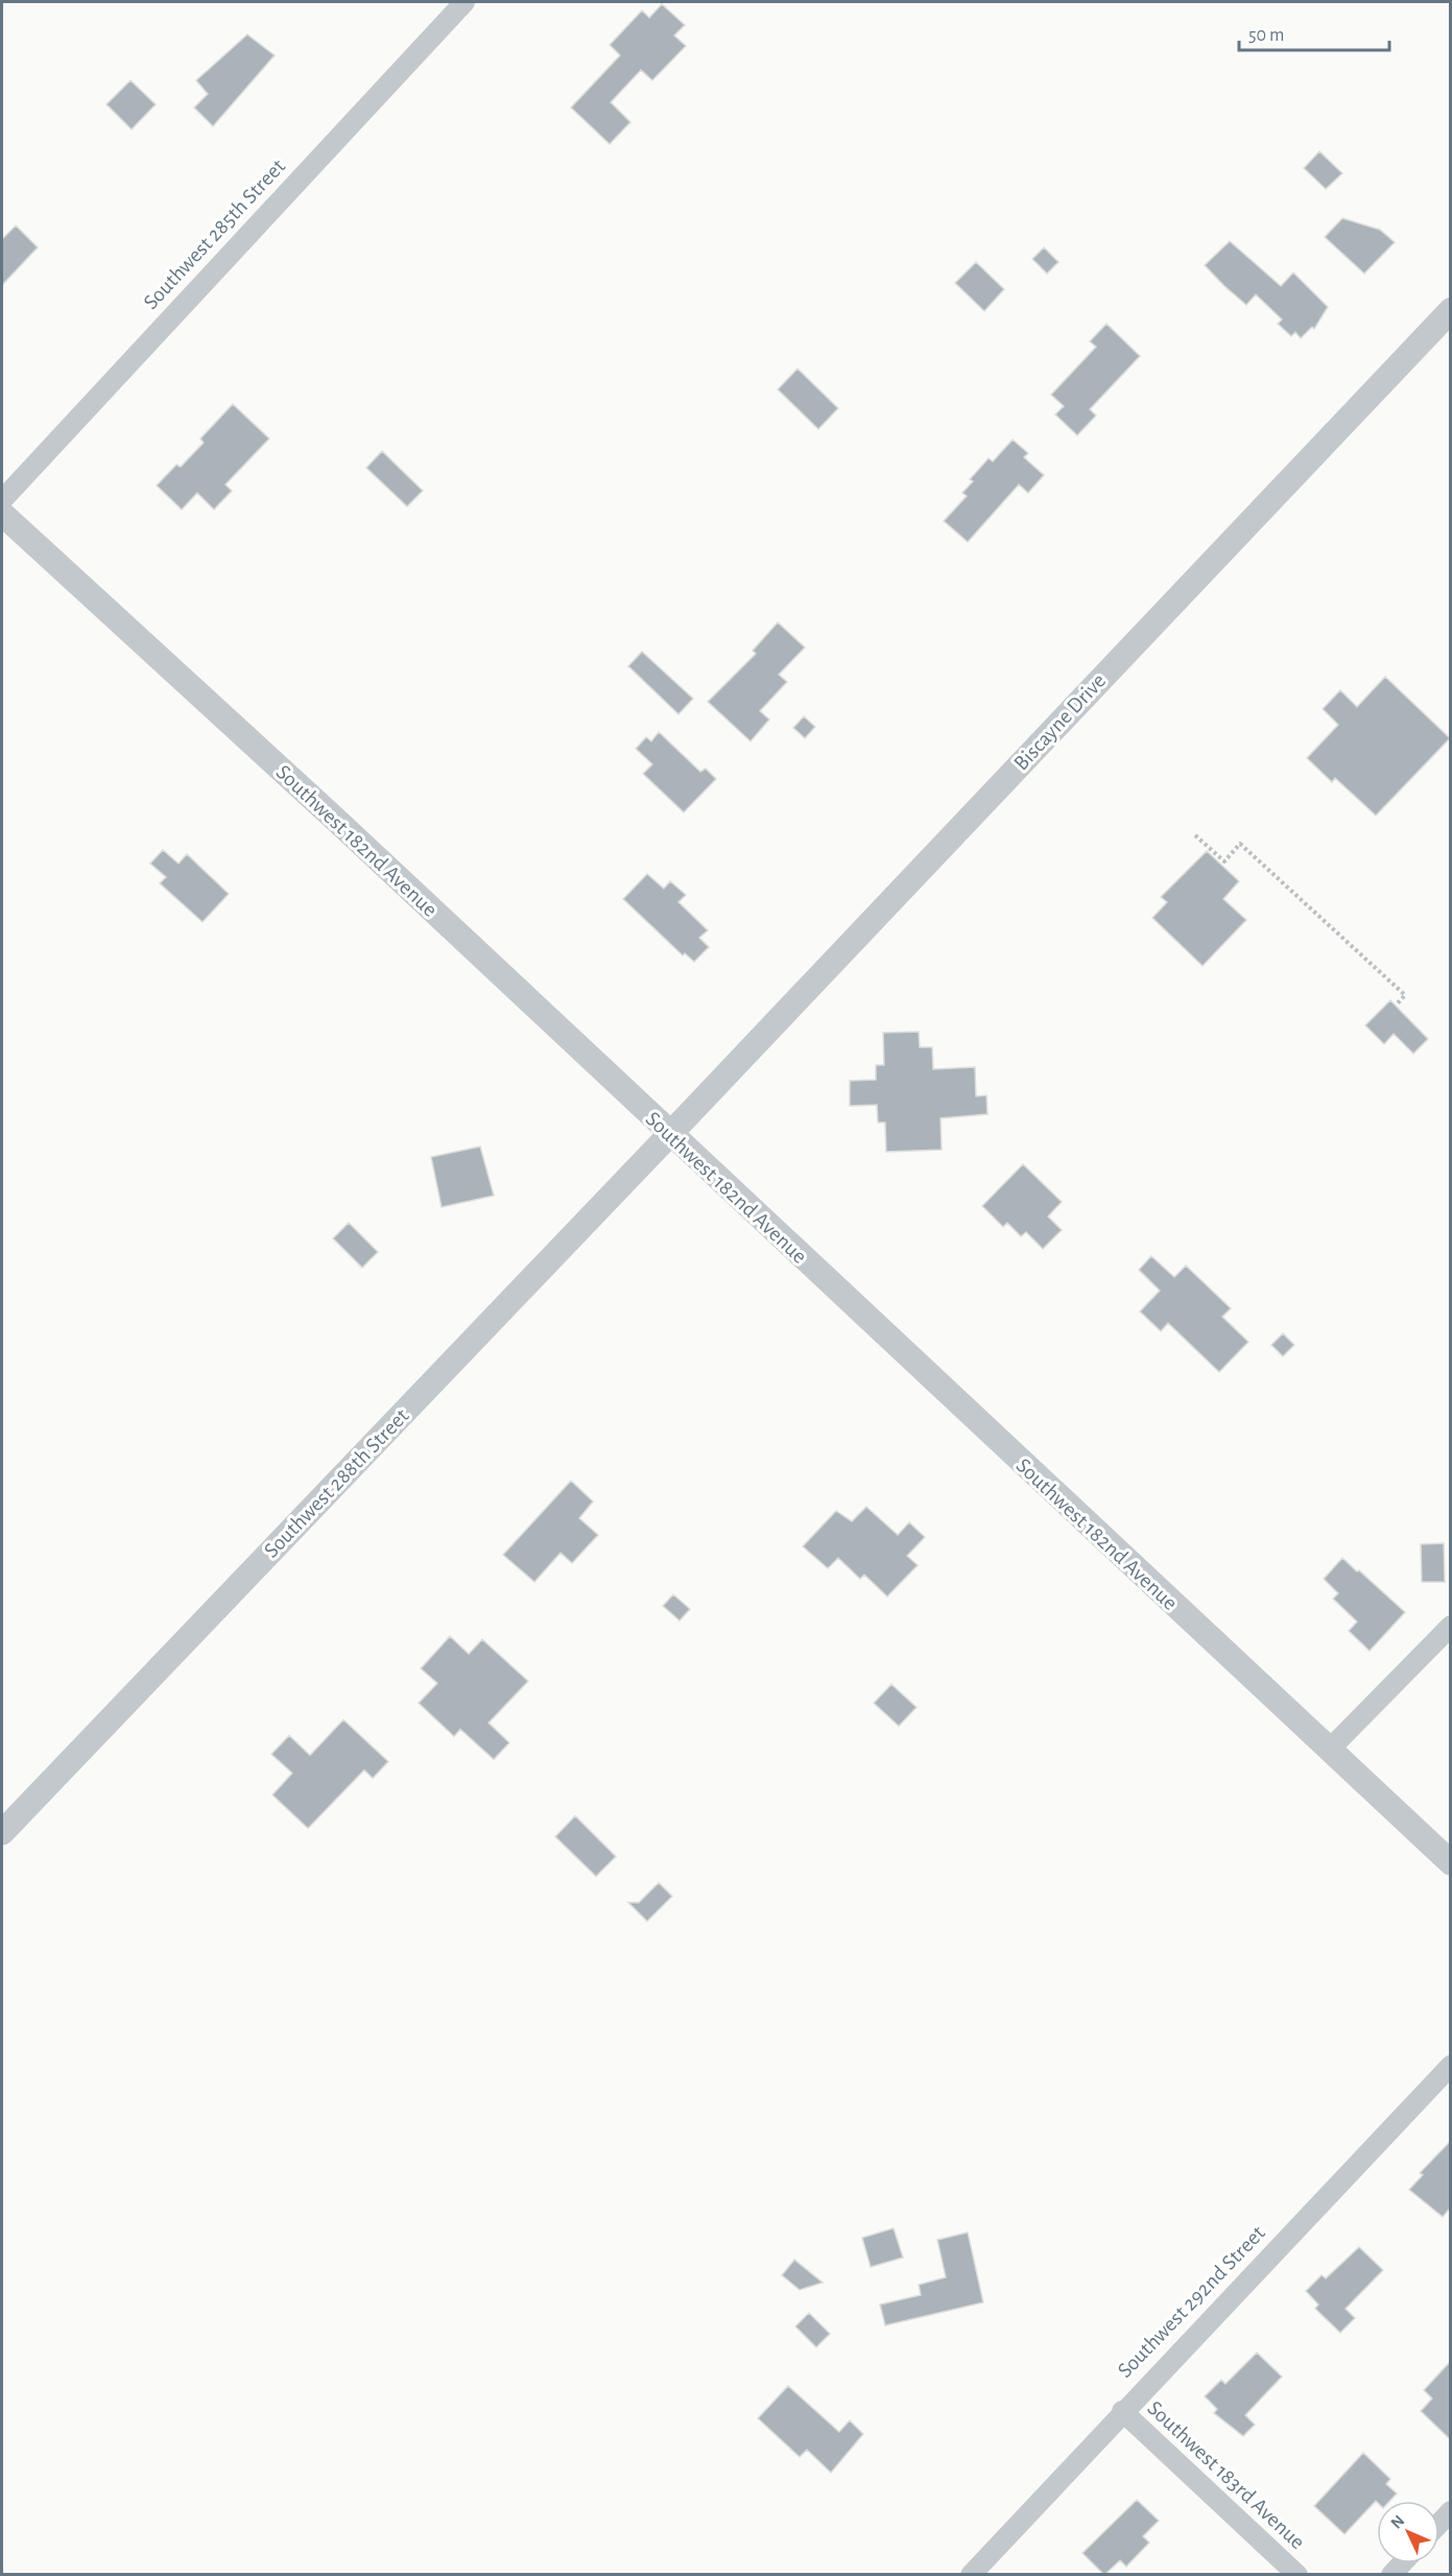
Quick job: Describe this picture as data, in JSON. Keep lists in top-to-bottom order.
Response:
{
  "streets": {
    "street": [
      "Southwest 285th Street",
      "Biscayne Drive",
      "Southwest 182nd Avenue",
      "Southwest 288th Street",
      "Southwest 292nd Street",
      "Southwest 183rd Avenue"
    ]
  },
  "crossings": [
    ["Biscayne Drive", "Southwest 182nd Avenue"],
    ["Biscayne Drive", "Southwest 288th Street"],
    ["Southwest 182nd Avenue", "Southwest 288th Street"],
    ["Southwest 292nd Street", "Southwest 183rd Avenue"]
  ],
  "scale_bar": "50 m",
  "north": "top left"
}
